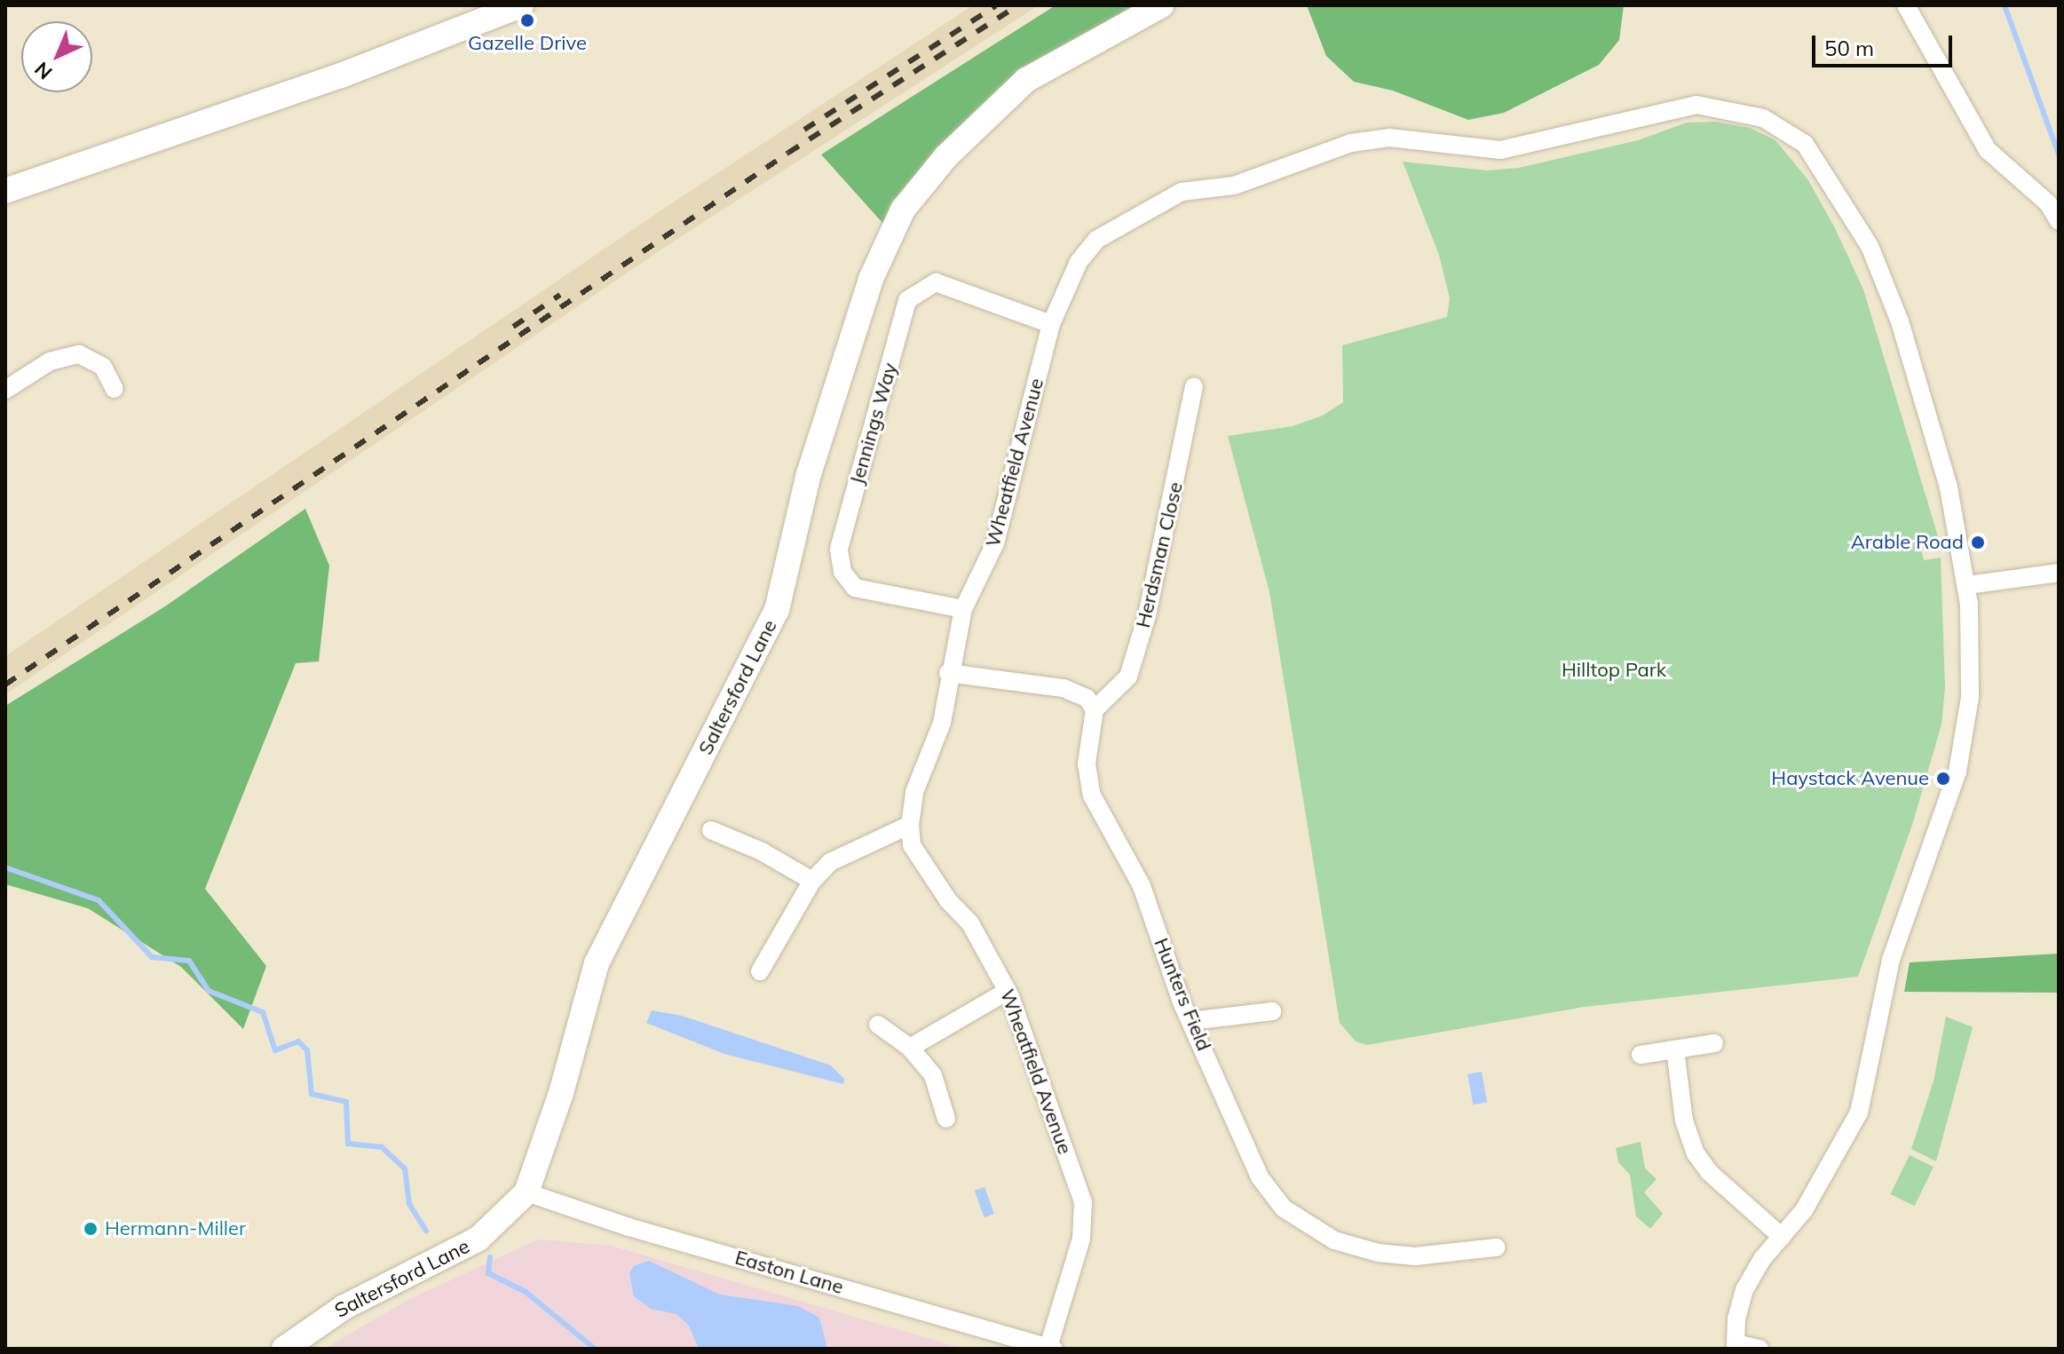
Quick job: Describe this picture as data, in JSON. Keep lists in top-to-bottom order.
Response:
{
  "streets": {
    "main road": ["Saltersford Lane"],
    "street": [
      "Jennings Way",
      "Wheatfield Avenue",
      "Herdsman Close",
      "Hunters Field",
      "Easton Lane"
    ]
  },
  "crossings": [
    ["Jennings Way", "Wheatfield Avenue"],
    ["Wheatfield Avenue", "Easton Lane"],
    ["Herdsman Close", "Hunters Field"],
    ["Saltersford Lane", "Easton Lane"]
  ],
  "parks": ["Hilltop Park"],
  "places": [
    "Gazelle Drive",
    "Arable Road",
    "Haystack Avenue",
    "Hermann-Miller"
  ],
  "scale_bar": "50 m",
  "north": "bottom left"
}
